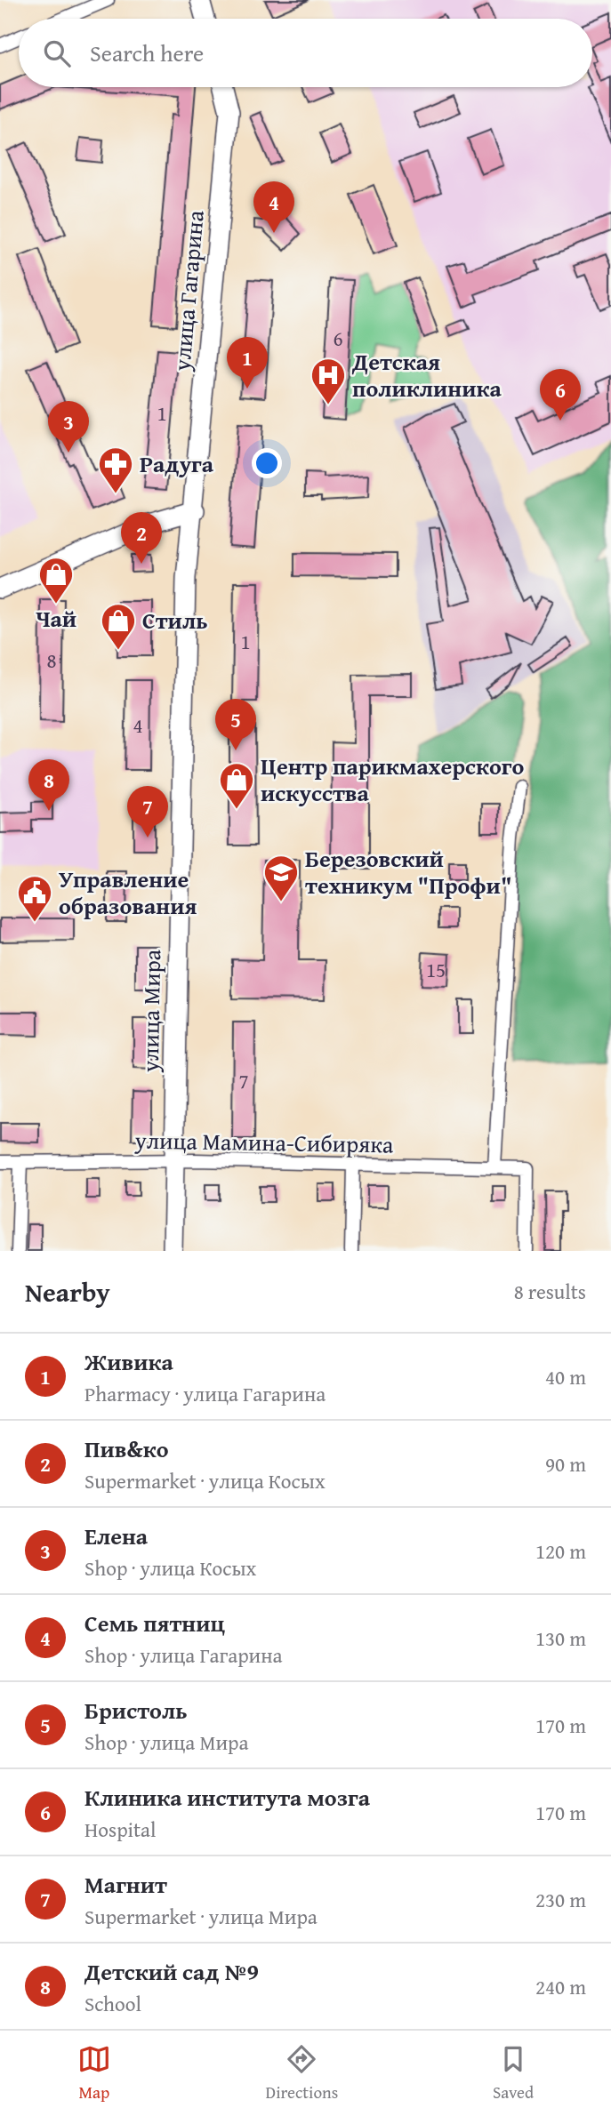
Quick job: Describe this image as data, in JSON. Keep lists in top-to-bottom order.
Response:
{
  "streets": {
    "street": ["улица Гагарина", "улица Мира", "улица Мамина-Сибиряка"]
  },
  "crossings": [
    ["улица Гагарина", "улица Мира"],
    ["улица Мира", "улица Мамина-Сибиряка"]
  ],
  "places": {
    "hospital": ["Детская поликлиника"],
    "pharmacy": ["Радуга"],
    "shop": ["Чай", "Стиль", "Центр парикмахерского искусства"],
    "school or university": ["Березовский техникум \"Профи\""],
    "public building": ["Управление образования"]
  },
  "house_numbers": [
    "6",
    "1",
    "1",
    "8",
    "4",
    "15",
    "7"
  ],
  "page": {
    "search": "Search here",
    "pins": [
      "4",
      "1",
      "6",
      "3",
      "2",
      "5",
      "8",
      "7"
    ],
    "heading": ["Nearby", "8 results"],
    "list": [
      {
        "mark": "1",
        "name": "Живика",
        "note": "Pharmacy · улица Гагарина",
        "value": "40 m"
      },
      {
        "mark": "2",
        "name": "Пив&ко",
        "note": "Supermarket · улица Косых",
        "value": "90 m"
      },
      {
        "mark": "3",
        "name": "Елена",
        "note": "Shop · улица Косых",
        "value": "120 m"
      },
      {
        "mark": "4",
        "name": "Семь пятниц",
        "note": "Shop · улица Гагарина",
        "value": "130 m"
      },
      {
        "mark": "5",
        "name": "Бристоль",
        "note": "Shop · улица Мира",
        "value": "170 m"
      },
      {
        "mark": "6",
        "name": "Клиника института мозга",
        "note": "Hospital",
        "value": "170 m"
      },
      {
        "mark": "7",
        "name": "Магнит",
        "note": "Supermarket · улица Мира",
        "value": "230 m"
      },
      {
        "mark": "8",
        "name": "Детский сад №9",
        "note": "School",
        "value": "240 m"
      }
    ],
    "nav": ["Map", "Directions", "Saved"]
  }
}
